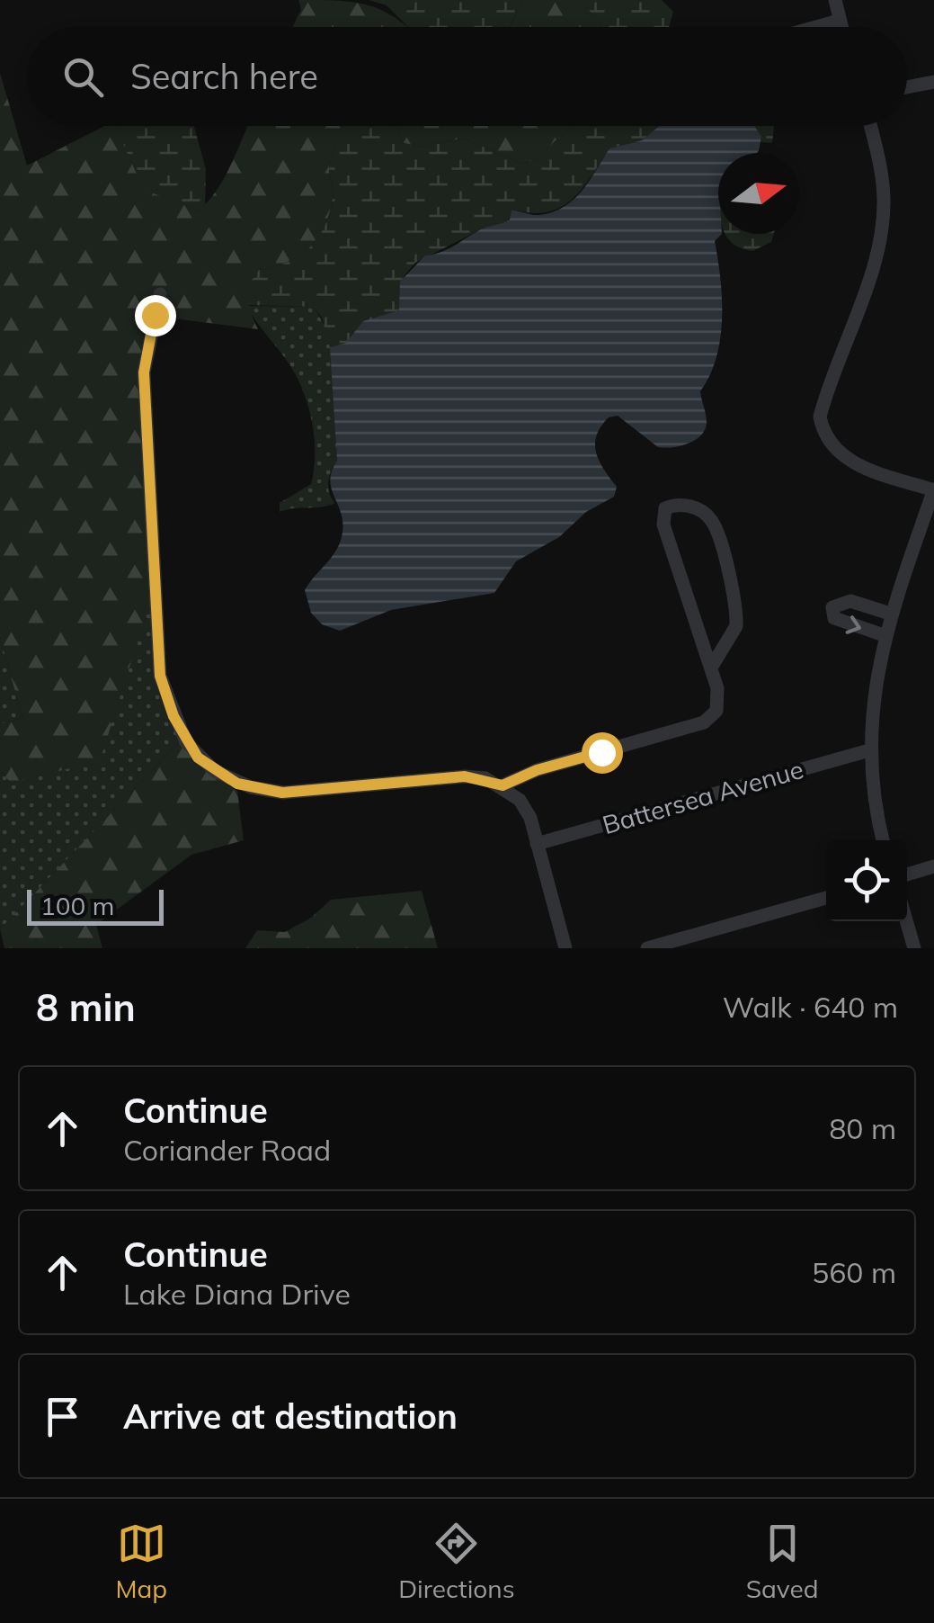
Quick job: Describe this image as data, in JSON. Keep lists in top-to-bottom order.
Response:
{
  "streets": {
    "street": ["Battersea Avenue"]
  },
  "scale_bar": "100 m",
  "north": "right",
  "page": {
    "search": "Search here",
    "scale": "100 m",
    "heading": ["8 min", "Walk · 640 m"],
    "list": [
      ["Continue", "Coriander Road", "80 m"],
      ["Continue", "Lake Diana Drive", "560 m"],
      "Arrive at destination"
    ],
    "nav": ["Map", "Directions", "Saved"]
  }
}
